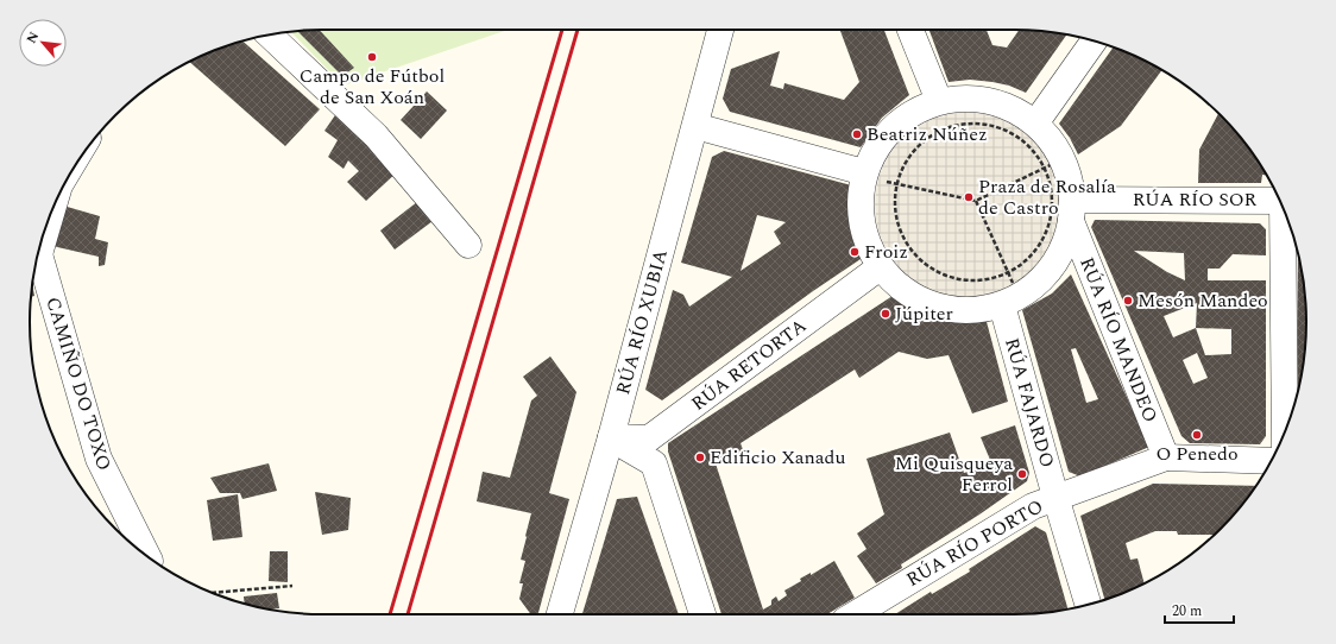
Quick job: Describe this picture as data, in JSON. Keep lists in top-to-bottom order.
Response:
{
  "streets": {
    "street": [
      "RÚA RÍO SOR",
      "RÚA RÍO XUBIA",
      "RÚA RÍO MANDEO",
      "RÚA RETORTA",
      "CAMIÑO DO TOXO",
      "RÚA FAJARDO",
      "RÚA RÍO PORTO"
    ]
  },
  "crossings": [
    ["RÚA RÍO SOR", "RÚA RÍO MANDEO"],
    ["RÚA RÍO XUBIA", "RÚA RETORTA"],
    ["RÚA RÍO MANDEO", "RÚA RÍO PORTO"],
    ["RÚA FAJARDO", "RÚA RÍO PORTO"]
  ],
  "places": [
    "Campo de Fútbol de San Xoán",
    "Beatriz Núñez",
    "Praza de Rosalía de Castro",
    "Froiz",
    "Mesón Mandeo",
    "Júpiter",
    "O Penedo",
    "Edificio Xanadu",
    "Mi Quisqueya Ferrol"
  ],
  "scale_bar": "20 m",
  "north": "top left"
}
